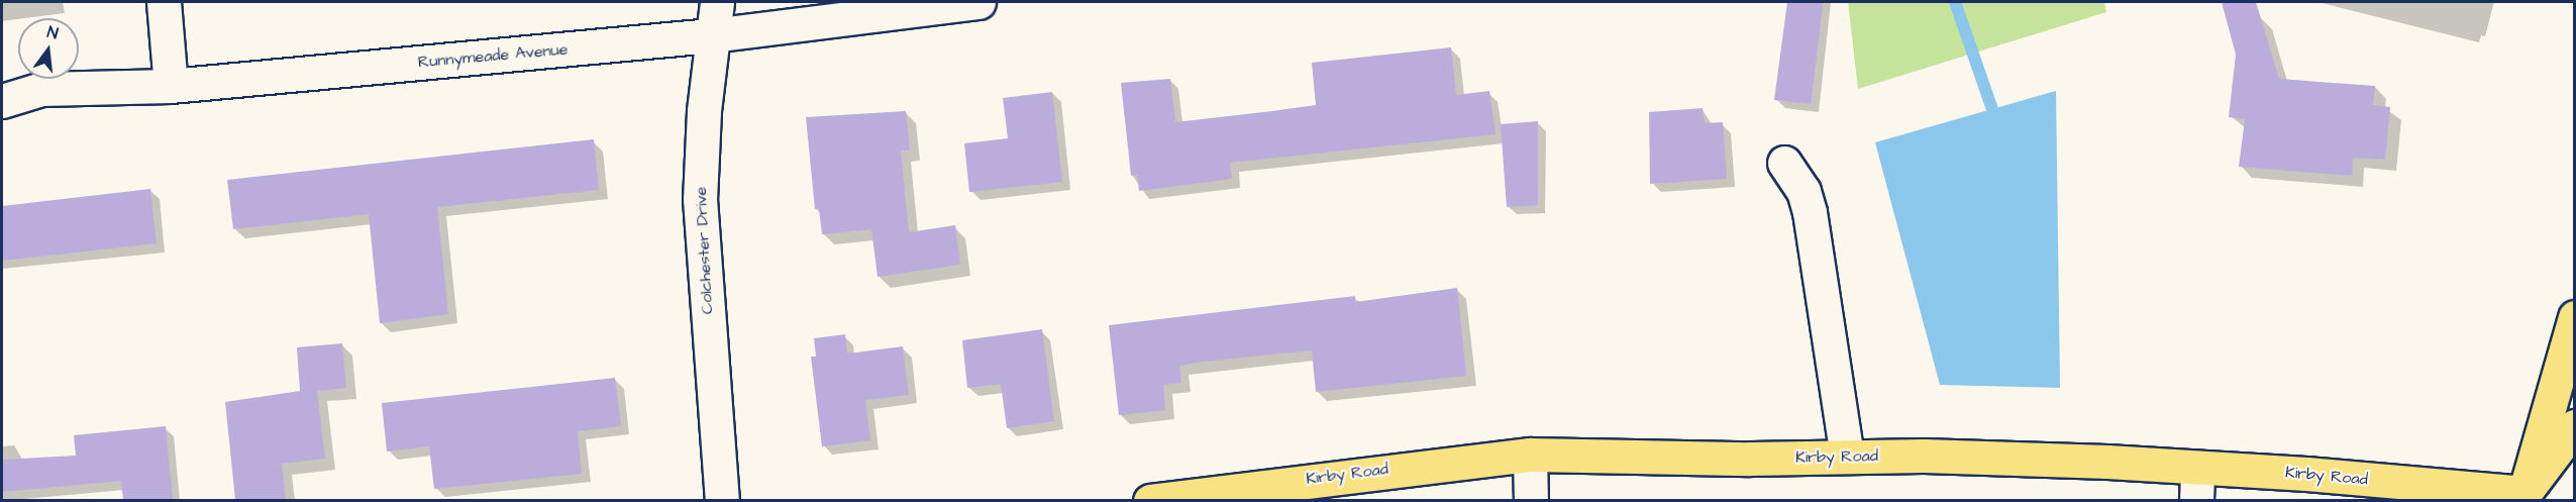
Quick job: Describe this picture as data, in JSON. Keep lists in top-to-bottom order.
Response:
{
  "streets": {
    "main road": ["Kirby Road"],
    "street": ["Runnymeade Avenue", "Colchester Drive"]
  },
  "crossings": [
    ["Runnymeade Avenue", "Colchester Drive"]
  ],
  "north": "top"
}
